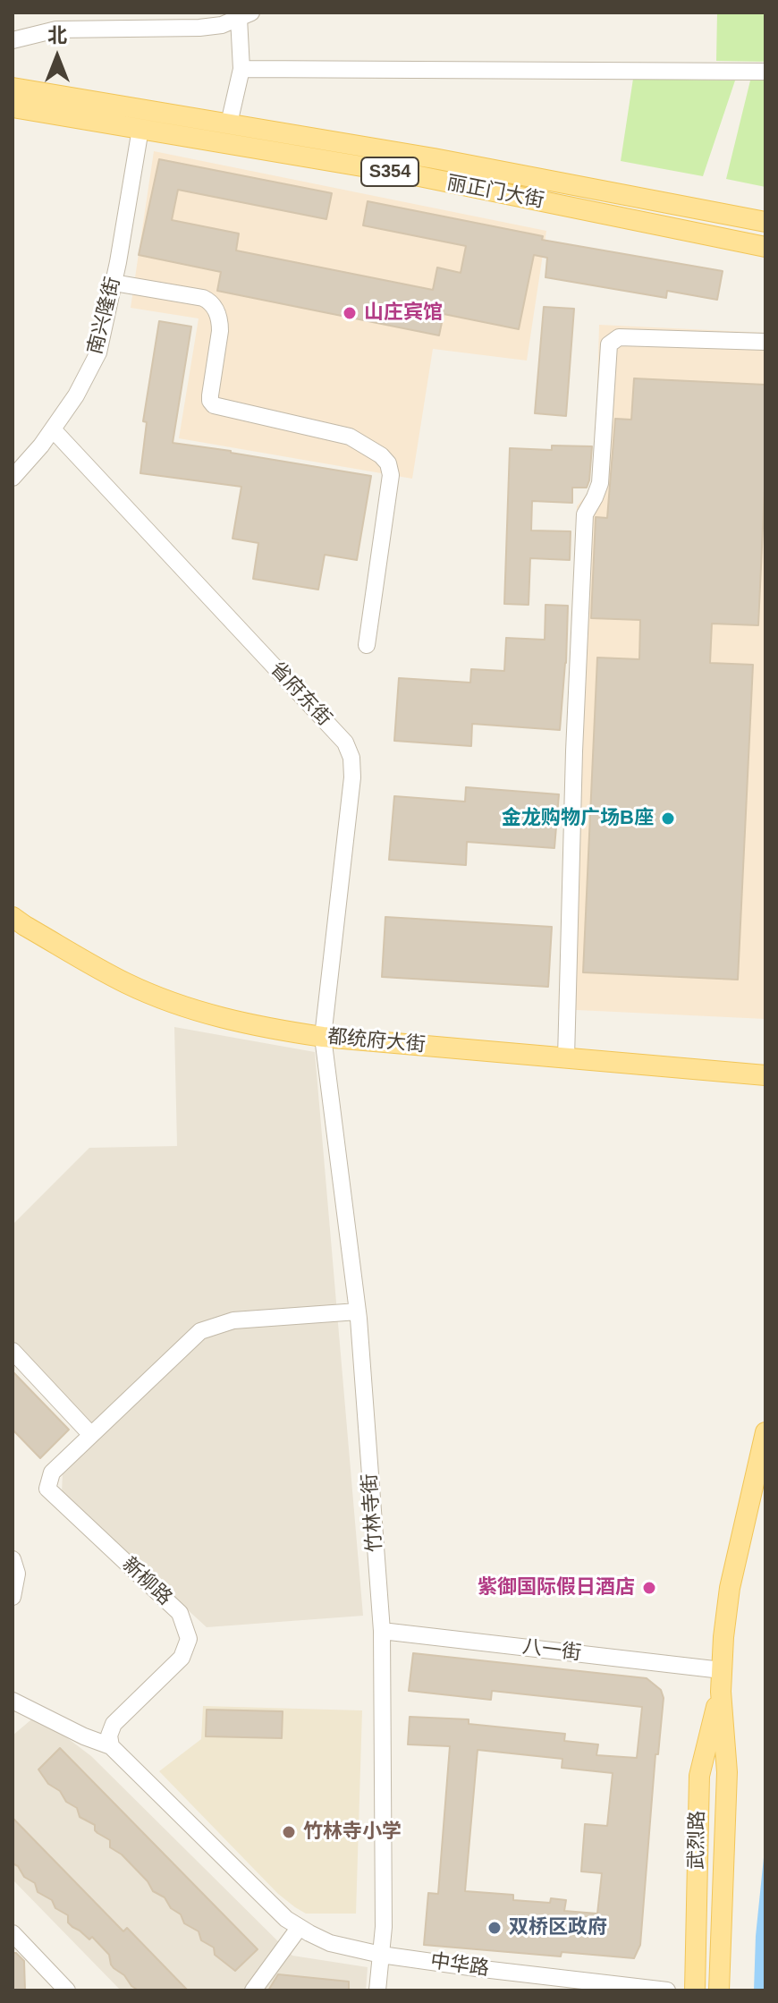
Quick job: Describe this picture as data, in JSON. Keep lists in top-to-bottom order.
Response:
{
  "streets": {
    "main road": [
      "S354",
      "丽正门大街",
      "都统府大街",
      "武烈路"
    ],
    "street": [
      "南兴隆街",
      "省府东街",
      "竹林寺街",
      "新柳路",
      "八一街",
      "中华路"
    ]
  },
  "crossings": [
    ["丽正门大街", "南兴隆街"],
    ["南兴隆街", "省府东街"],
    ["省府东街", "都统府大街"],
    ["省府东街", "竹林寺街"],
    ["都统府大街", "竹林寺街"],
    ["竹林寺街", "新柳路"],
    ["竹林寺街", "八一街"],
    ["竹林寺街", "中华路"],
    ["八一街", "武烈路"]
  ],
  "places": [
    "山庄宾馆",
    "金龙购物广场B座",
    "紫御国际假日酒店",
    "竹林寺小学",
    "双桥区政府"
  ],
  "north": "top"
}
